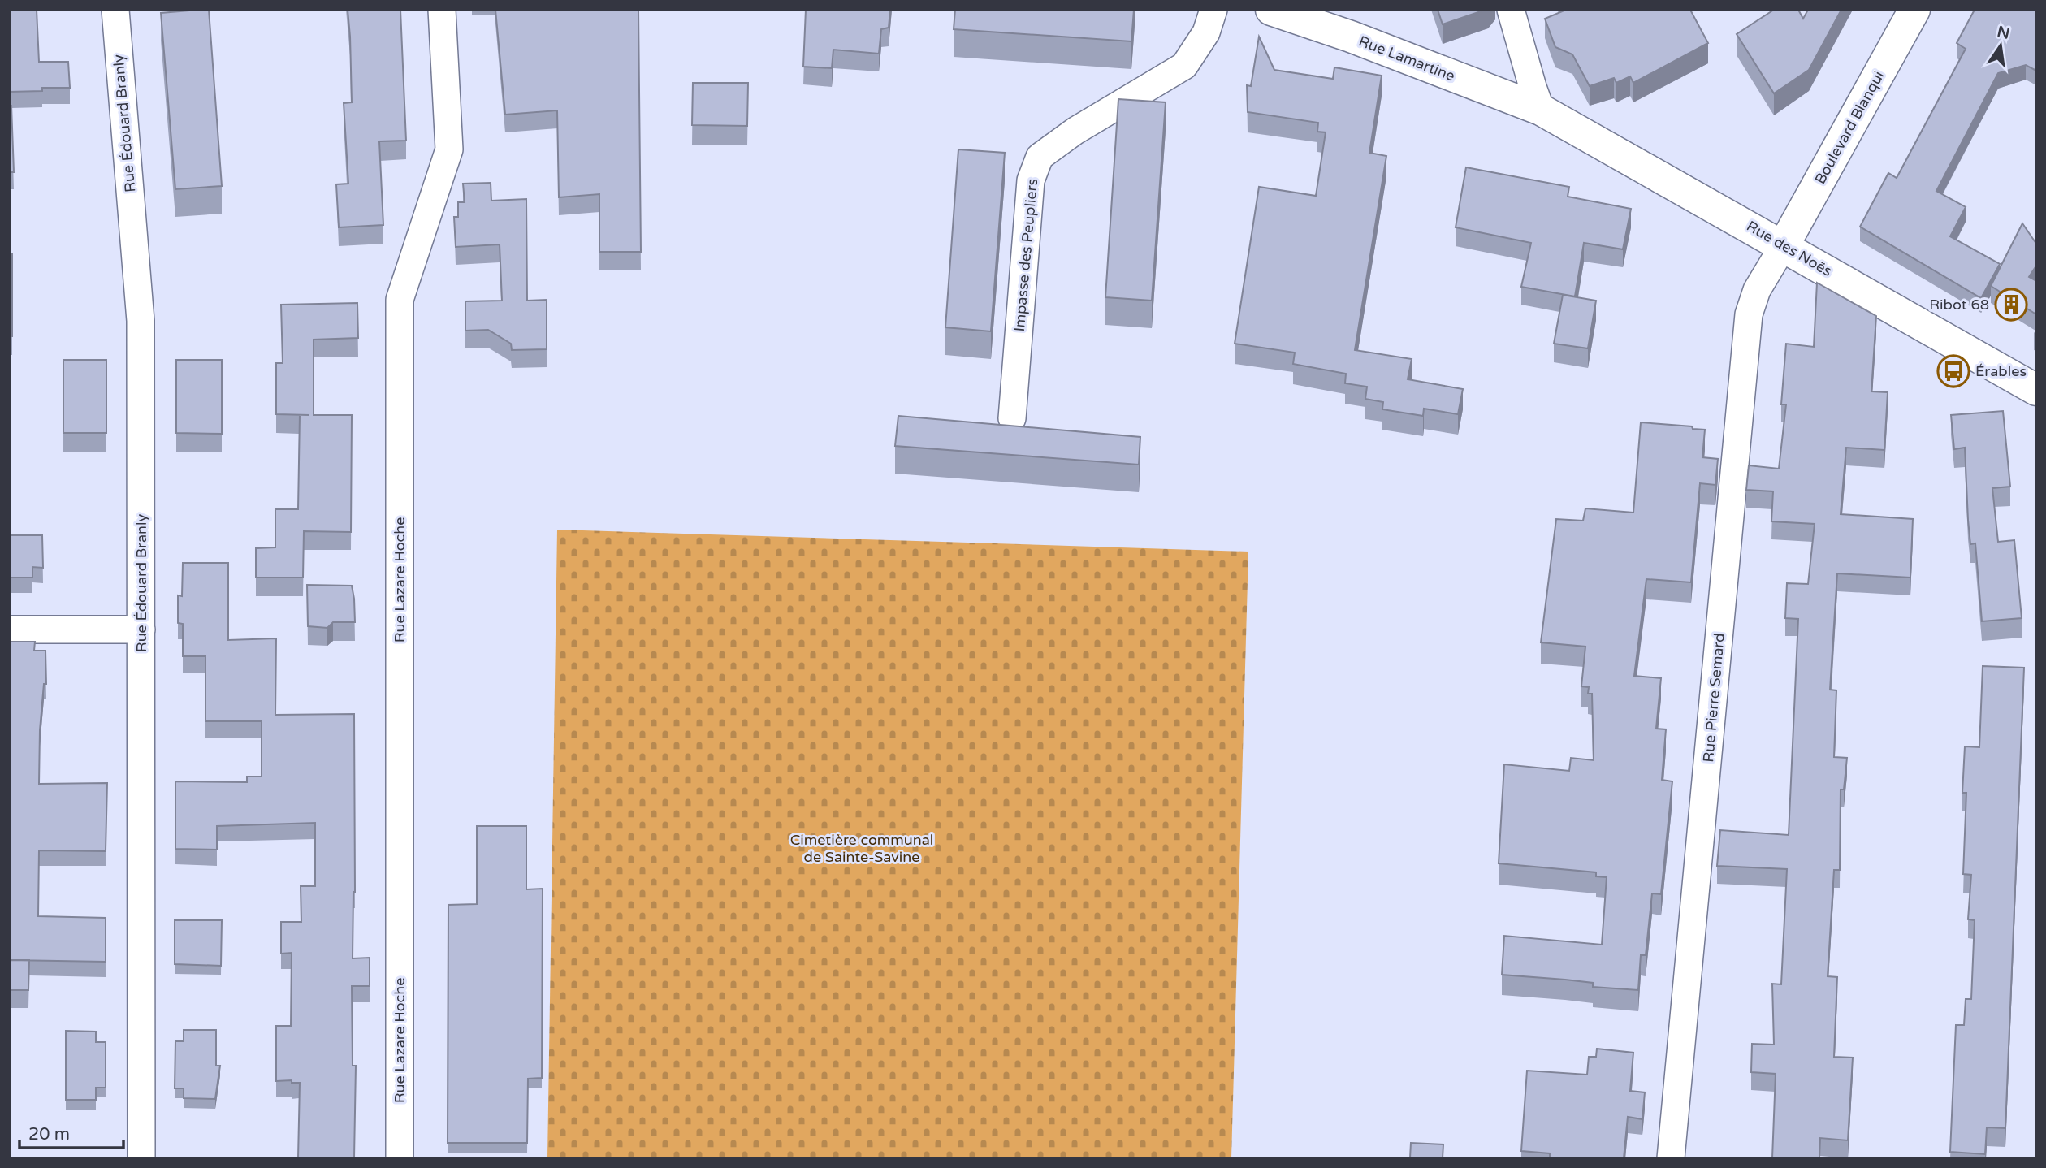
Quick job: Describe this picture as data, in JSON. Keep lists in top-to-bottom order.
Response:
{
  "streets": {
    "street": [
      "Rue Lamartine",
      "Rue Édouard Branly",
      "Boulevard Blanqui",
      "Rue des Noës",
      "Impasse des Peupliers",
      "Rue Lazare Hoche",
      "Rue Pierre Semard"
    ]
  },
  "crossings": [
    ["Rue Lamartine", "Rue des Noës"],
    ["Boulevard Blanqui", "Rue des Noës"],
    ["Boulevard Blanqui", "Rue Pierre Semard"],
    ["Rue des Noës", "Rue Pierre Semard"]
  ],
  "parks": ["Cimetière communal de Sainte-Savine"],
  "places": {
    "building": ["Ribot 68"],
    "bus stop": ["Érables"]
  },
  "scale_bar": "20 m",
  "north": "top"
}
